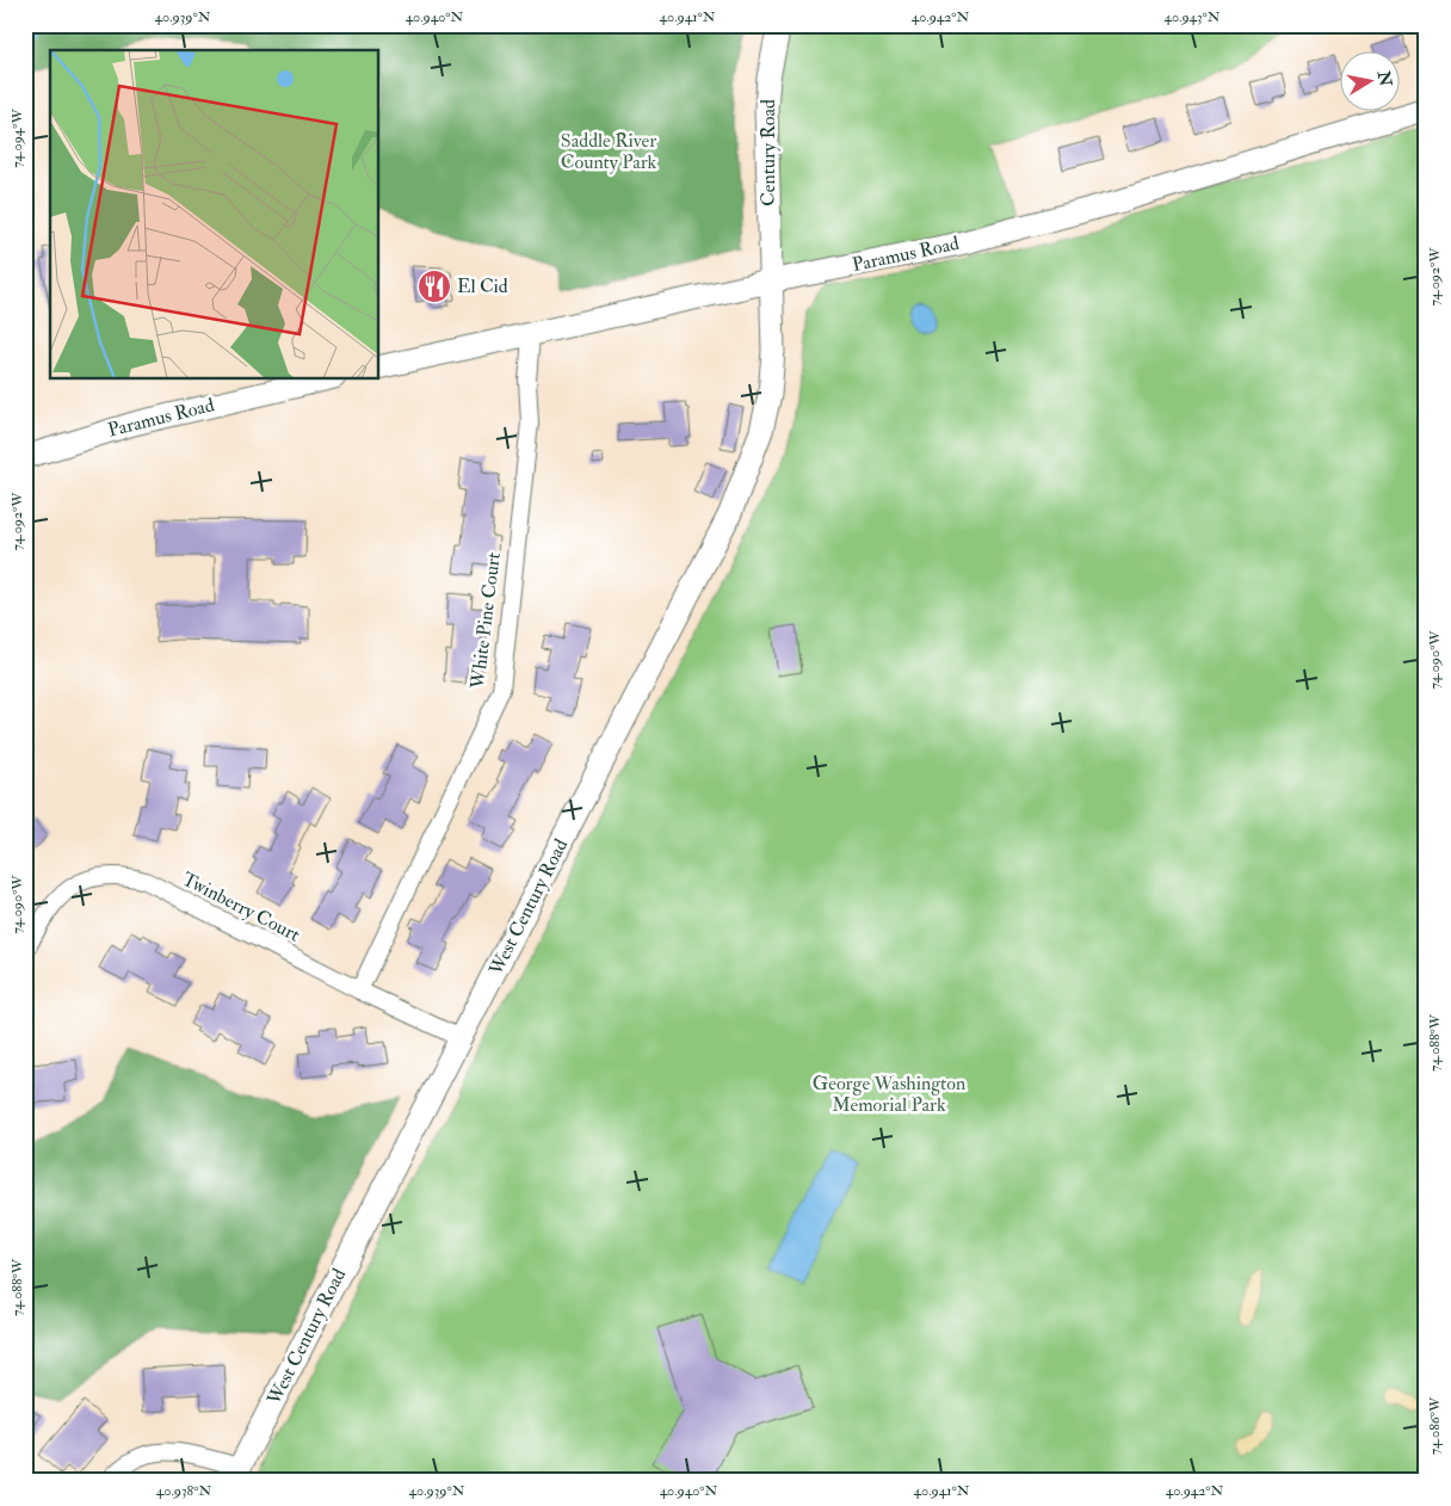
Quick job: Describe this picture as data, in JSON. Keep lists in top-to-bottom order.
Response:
{
  "streets": {
    "main road": ["Century Road", "Paramus Road", "West Century Road"],
    "street": ["White Pine Court", "Twinberry Court"]
  },
  "crossings": [
    ["Century Road", "Paramus Road"],
    ["Century Road", "West Century Road"],
    ["Paramus Road", "White Pine Court"],
    ["Paramus Road", "West Century Road"],
    ["White Pine Court", "Twinberry Court"],
    ["Twinberry Court", "West Century Road"]
  ],
  "parks": ["Saddle River County Park", "George Washington Memorial Park"],
  "places": {
    "restaurant": ["El Cid"]
  },
  "north": "right",
  "coordinates": [
    "40.939°N",
    "40.940°N",
    "40.941°N",
    "40.942°N",
    "40.943°N",
    "74.094°W",
    "74.092°W",
    "74.090°W",
    "74.088°W",
    "74.086°W",
    "40.938°N"
  ]
}
